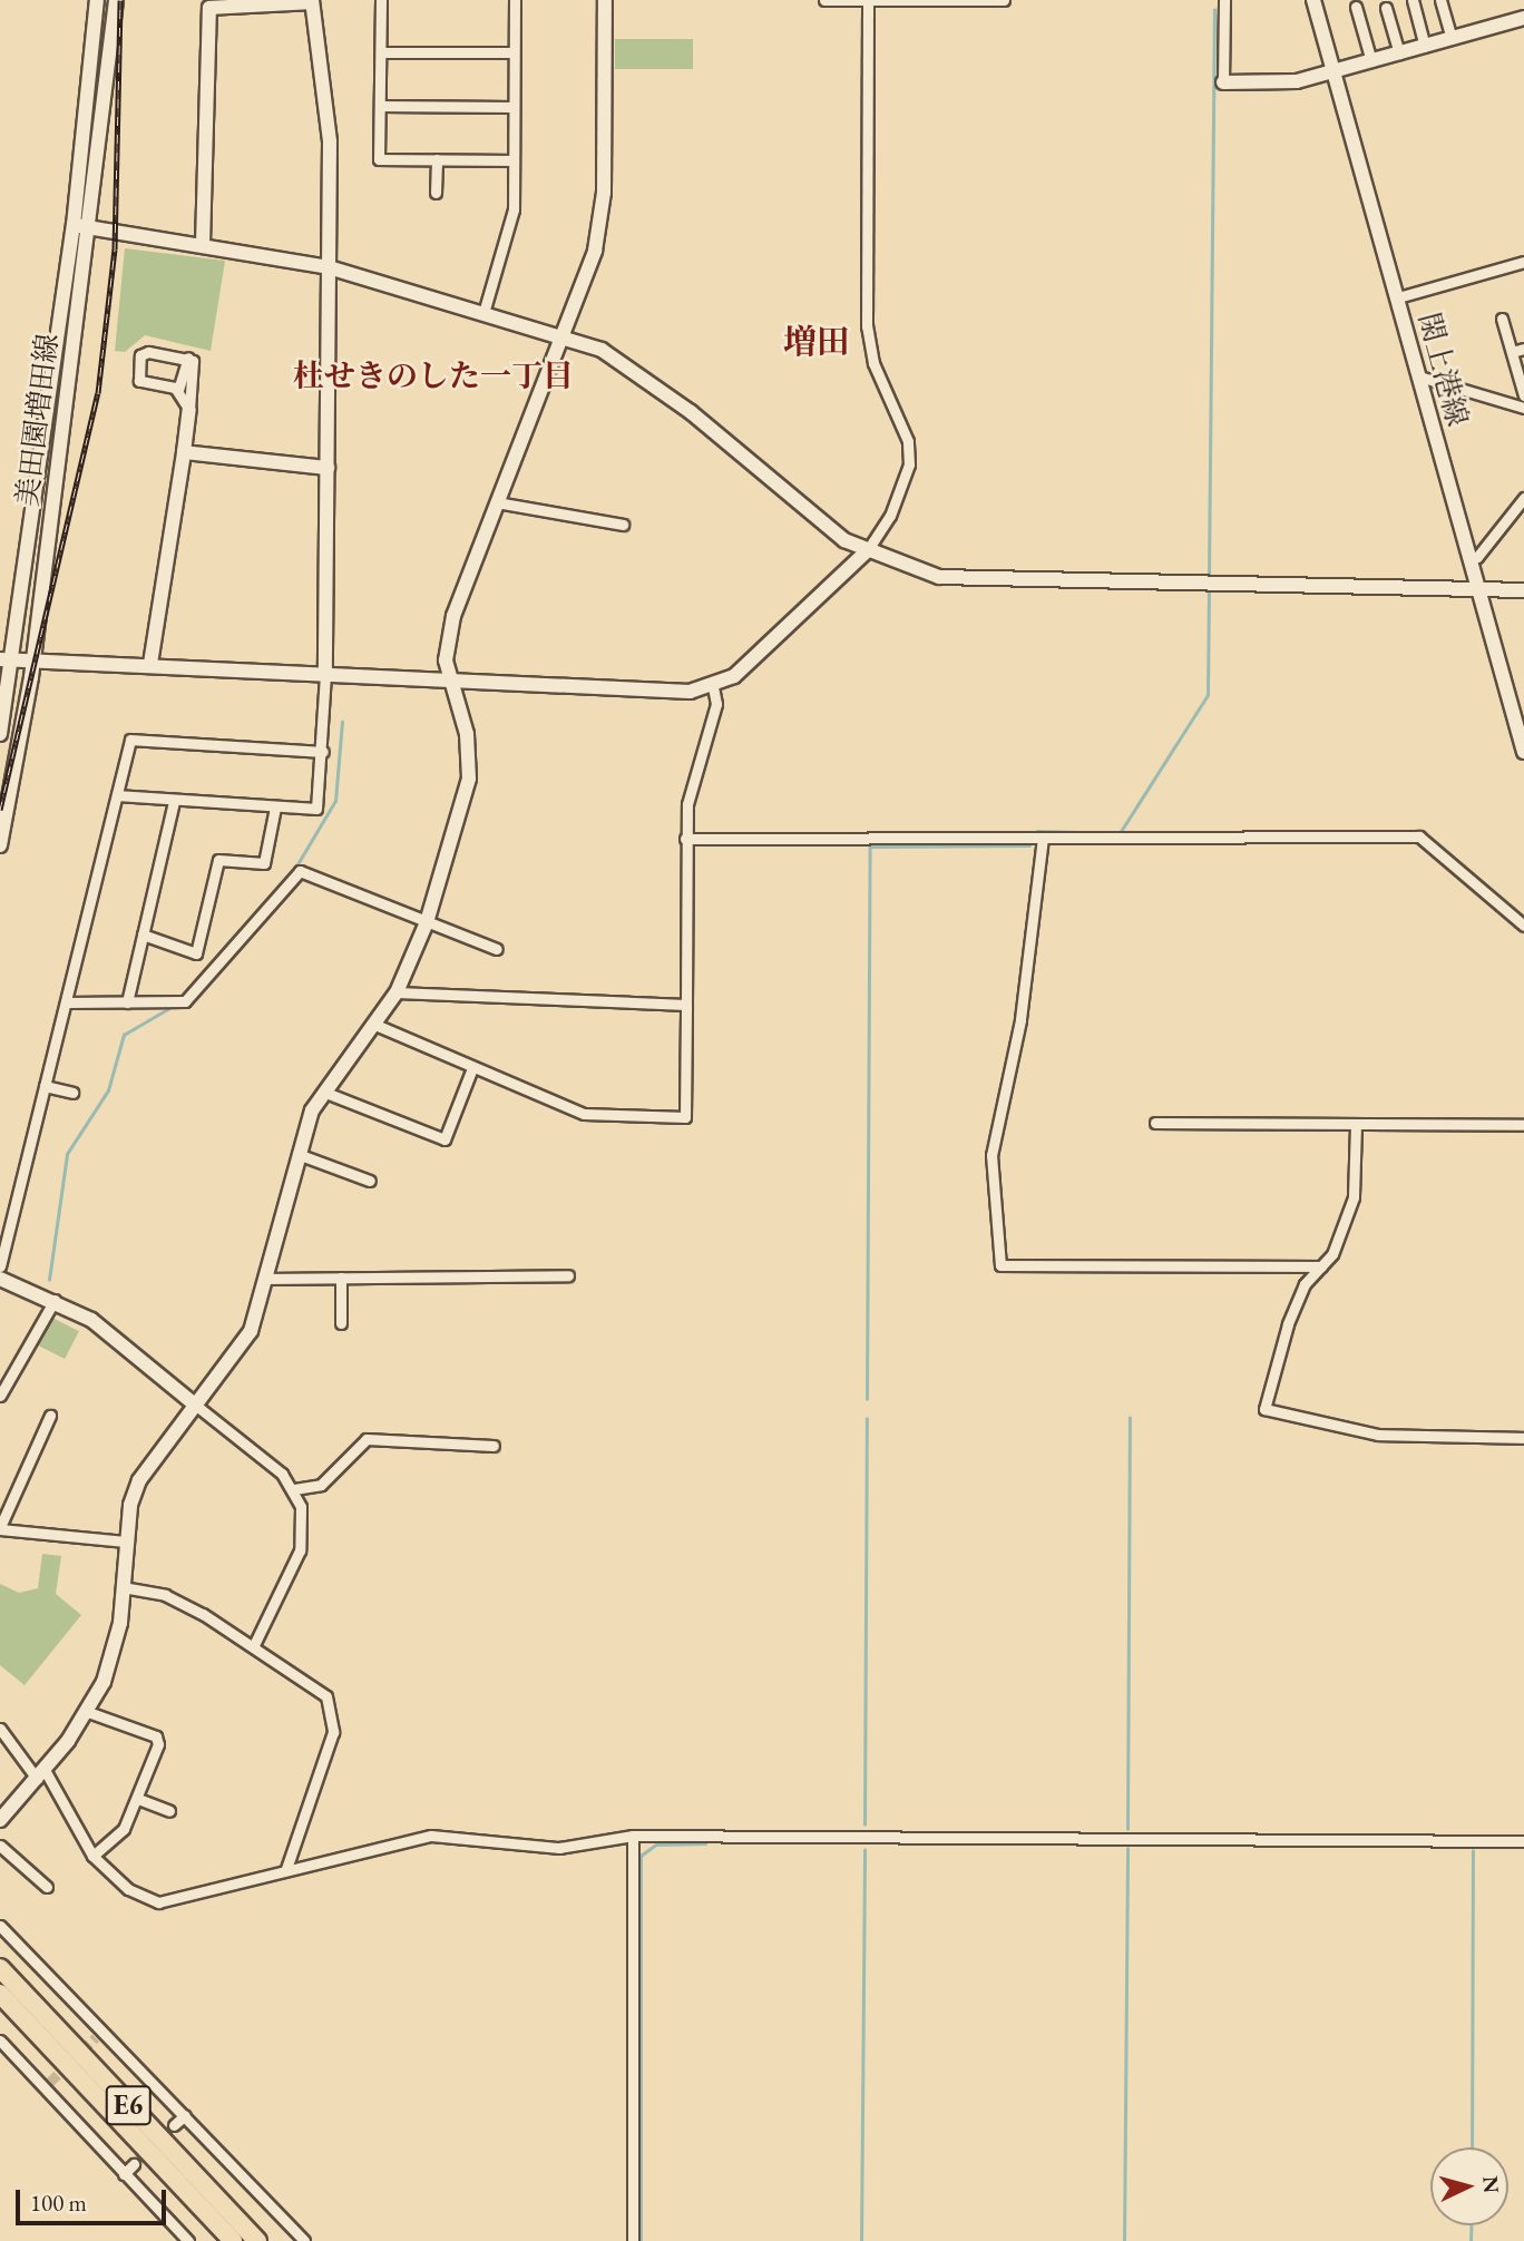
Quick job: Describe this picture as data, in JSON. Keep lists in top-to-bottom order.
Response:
{
  "streets": {
    "highway": ["E6"],
    "street": ["閖上港線", "美田園増田線"]
  },
  "districts": ["増田", "杜せきのした一丁目"],
  "scale_bar": "100 m",
  "north": "right"
}
